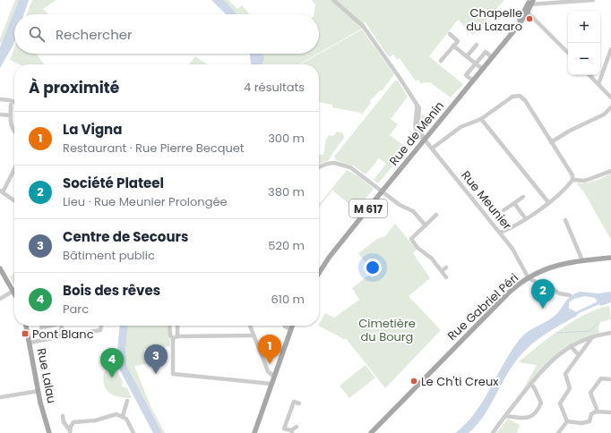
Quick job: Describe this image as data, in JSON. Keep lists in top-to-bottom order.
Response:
{
  "streets": {
    "main road": [
      "Rue de Menin",
      "M 617",
      "Rue Gabriel Péri",
      "Rue Lalau"
    ],
    "street": ["Rue Meunier"]
  },
  "crossings": [
    ["Rue de Menin", "Rue Meunier"],
    ["Rue Meunier", "Rue Gabriel Péri"]
  ],
  "parks": ["Cimetière du Bourg"],
  "places": {
    "other": ["Chapelle du Lazaro", "Le Ch'ti Creux"],
    "transit": ["Pont Blanc"]
  },
  "page": {
    "map_buttons": ["+", "−"],
    "search": "Rechercher",
    "heading": ["À proximité", "4 résultats"],
    "list": [
      {
        "mark": "1",
        "name": "La Vigna",
        "note": "Restaurant · Rue Pierre Becquet",
        "value": "300 m"
      },
      {
        "mark": "2",
        "name": "Société Plateel",
        "note": "Lieu · Rue Meunier Prolongée",
        "value": "380 m"
      },
      {
        "mark": "3",
        "name": "Centre de Secours",
        "note": "Bâtiment public",
        "value": "520 m"
      },
      {
        "mark": "4",
        "name": "Bois des rêves",
        "note": "Parc",
        "value": "610 m"
      }
    ],
    "pins": [
      "2",
      "1",
      "3",
      "4"
    ]
  }
}
